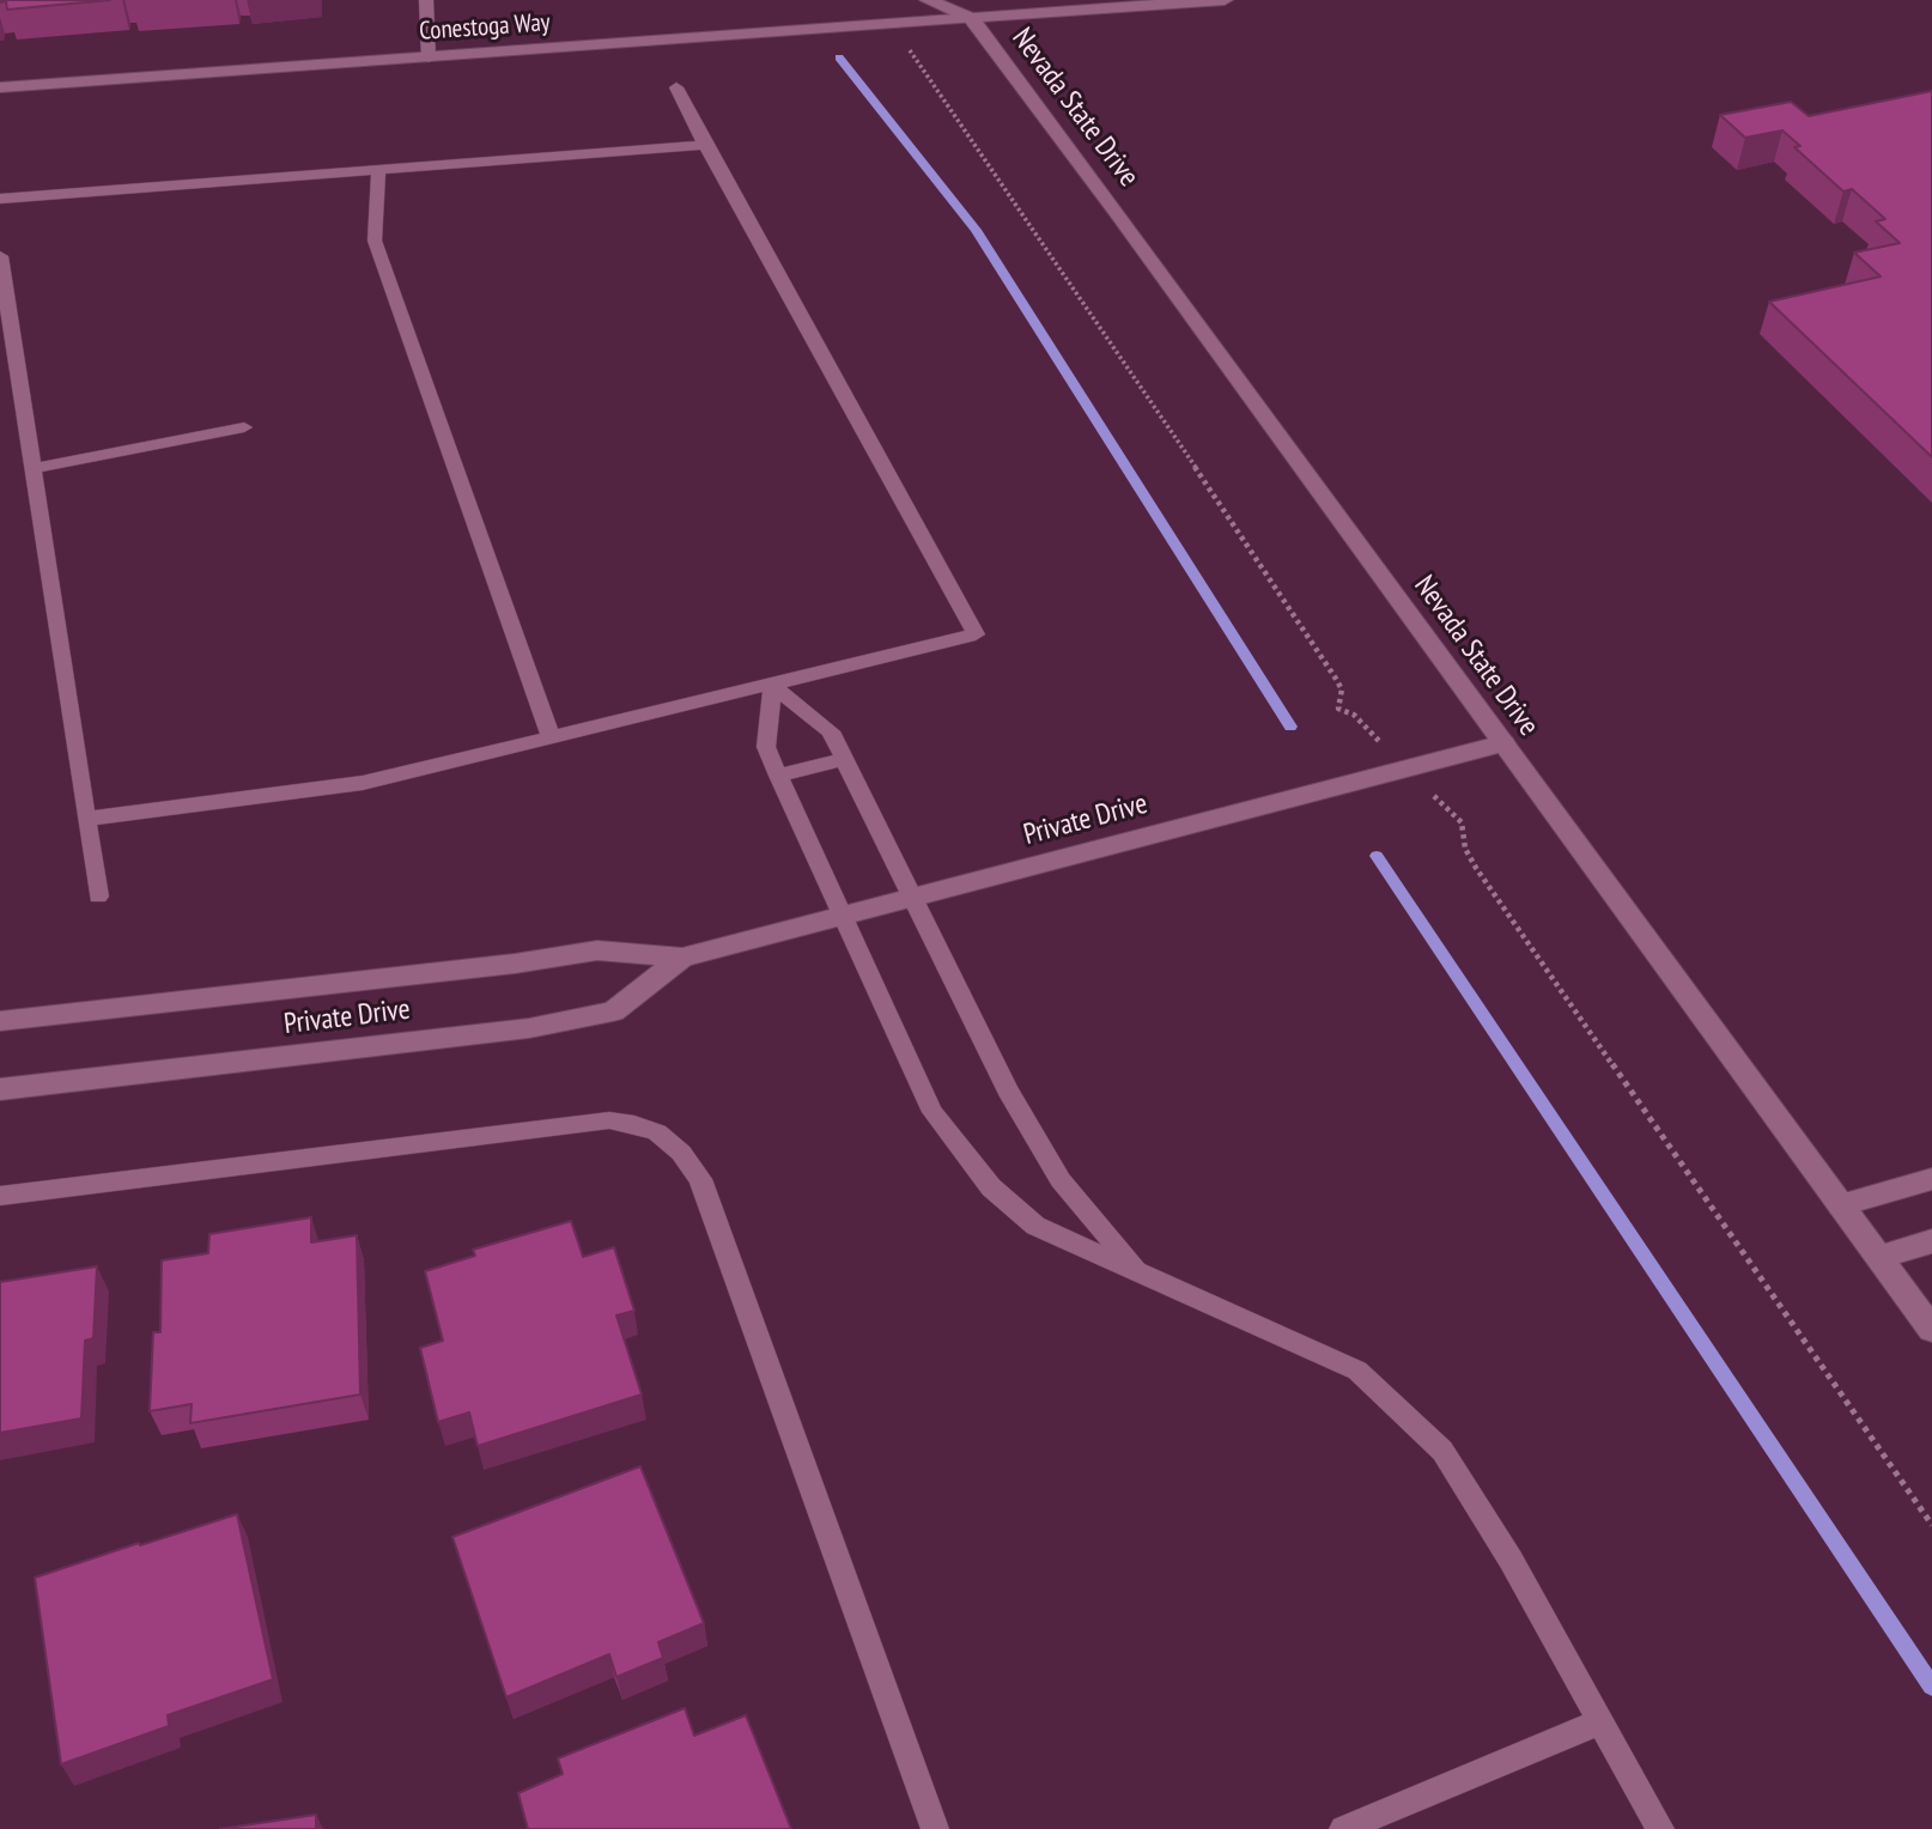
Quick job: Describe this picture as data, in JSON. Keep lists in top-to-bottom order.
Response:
{
  "streets": {
    "street": ["Conestoga Way", "Nevada State Drive", "Private Drive"]
  },
  "crossings": [
    ["Conestoga Way", "Nevada State Drive"],
    ["Nevada State Drive", "Private Drive"]
  ]
}
